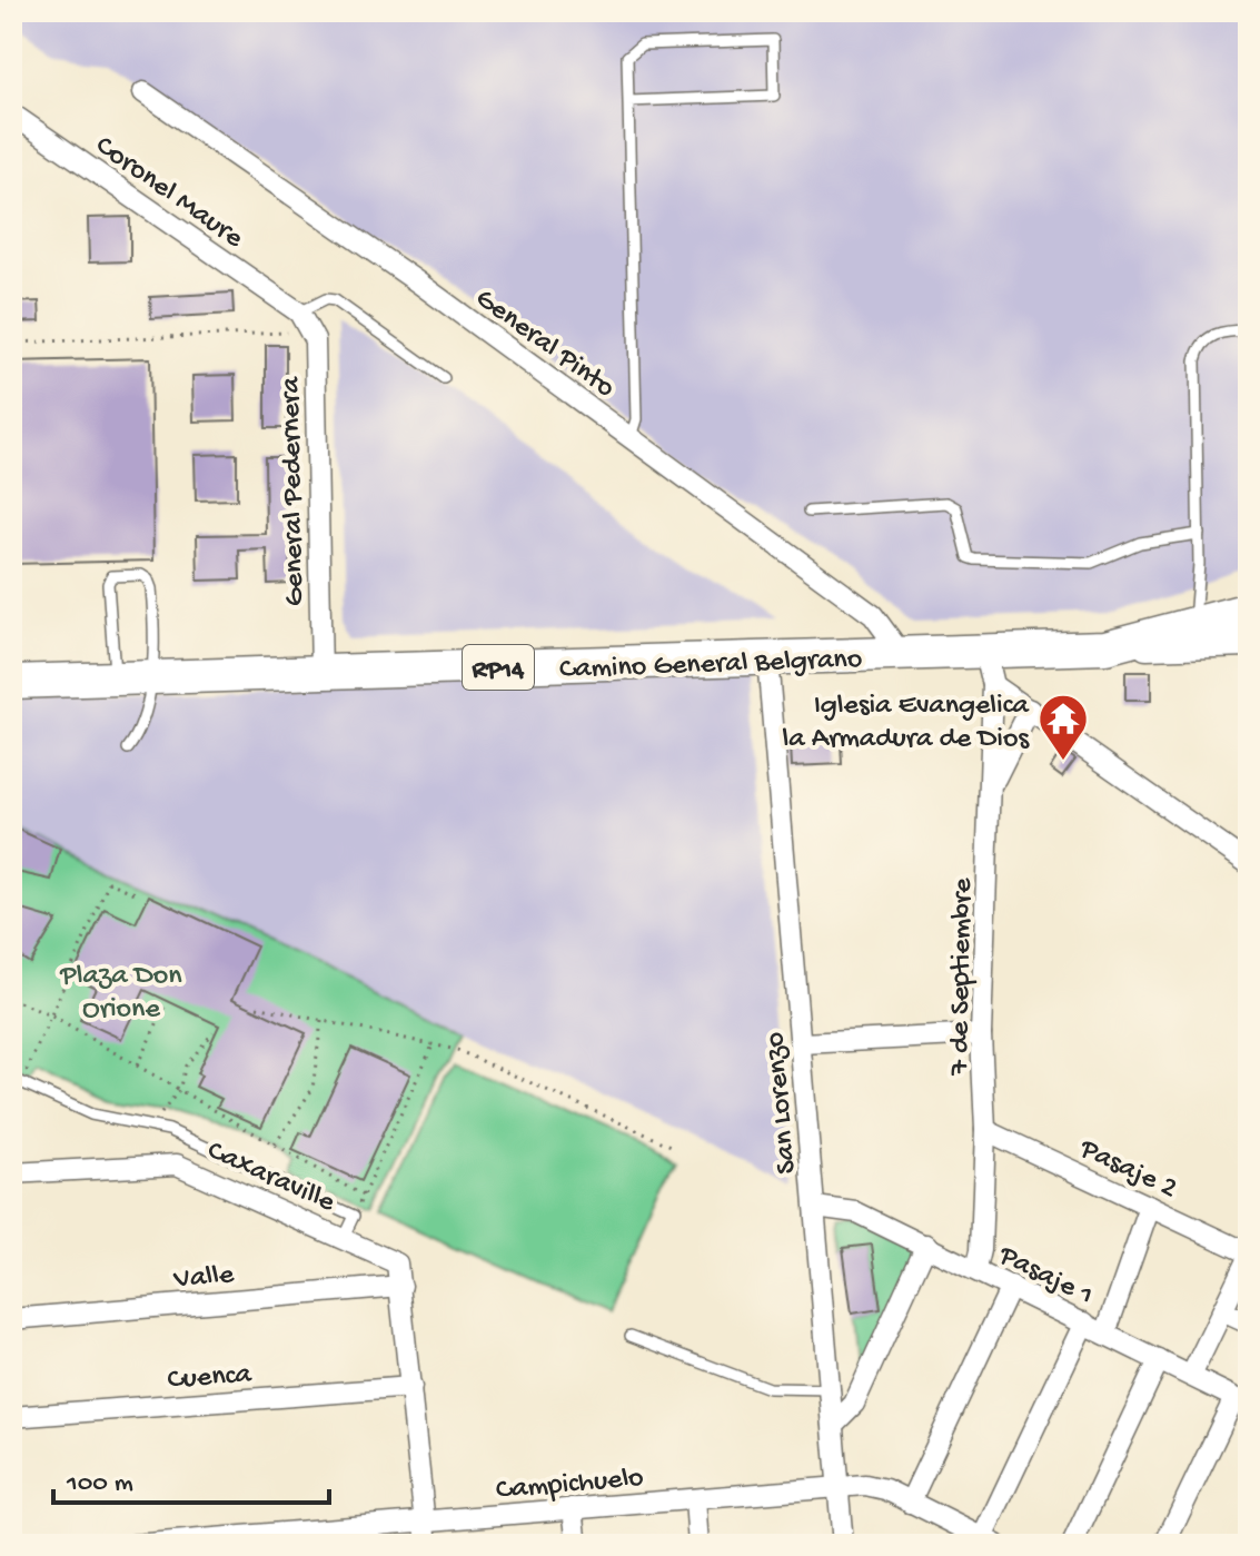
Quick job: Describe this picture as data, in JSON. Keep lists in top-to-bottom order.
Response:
{
  "streets": {
    "main road": ["Camino General Belgrano", "RP14"],
    "street": [
      "Coronel Maure",
      "General Pinto",
      "General Pedernera",
      "7 de Septiembre",
      "San Lorenzo",
      "Pasaje 2",
      "Caxaraville",
      "Pasaje 1",
      "Valle",
      "Cuenca",
      "Campichuelo"
    ]
  },
  "crossings": [
    ["Coronel Maure", "General Pedernera"],
    ["General Pinto", "Camino General Belgrano"],
    ["General Pedernera", "Camino General Belgrano"],
    ["Camino General Belgrano", "RP14"],
    ["Camino General Belgrano", "7 de Septiembre"],
    ["Camino General Belgrano", "San Lorenzo"],
    ["7 de Septiembre", "Pasaje 2"],
    ["7 de Septiembre", "Pasaje 1"],
    ["San Lorenzo", "Pasaje 1"],
    ["San Lorenzo", "Campichuelo"],
    ["Caxaraville", "Valle"]
  ],
  "parks": ["Plaza Don Orione"],
  "places": {
    "temple": ["Iglesia Evangelica la Armadura de Dios"]
  },
  "scale_bar": "100 m"
}
